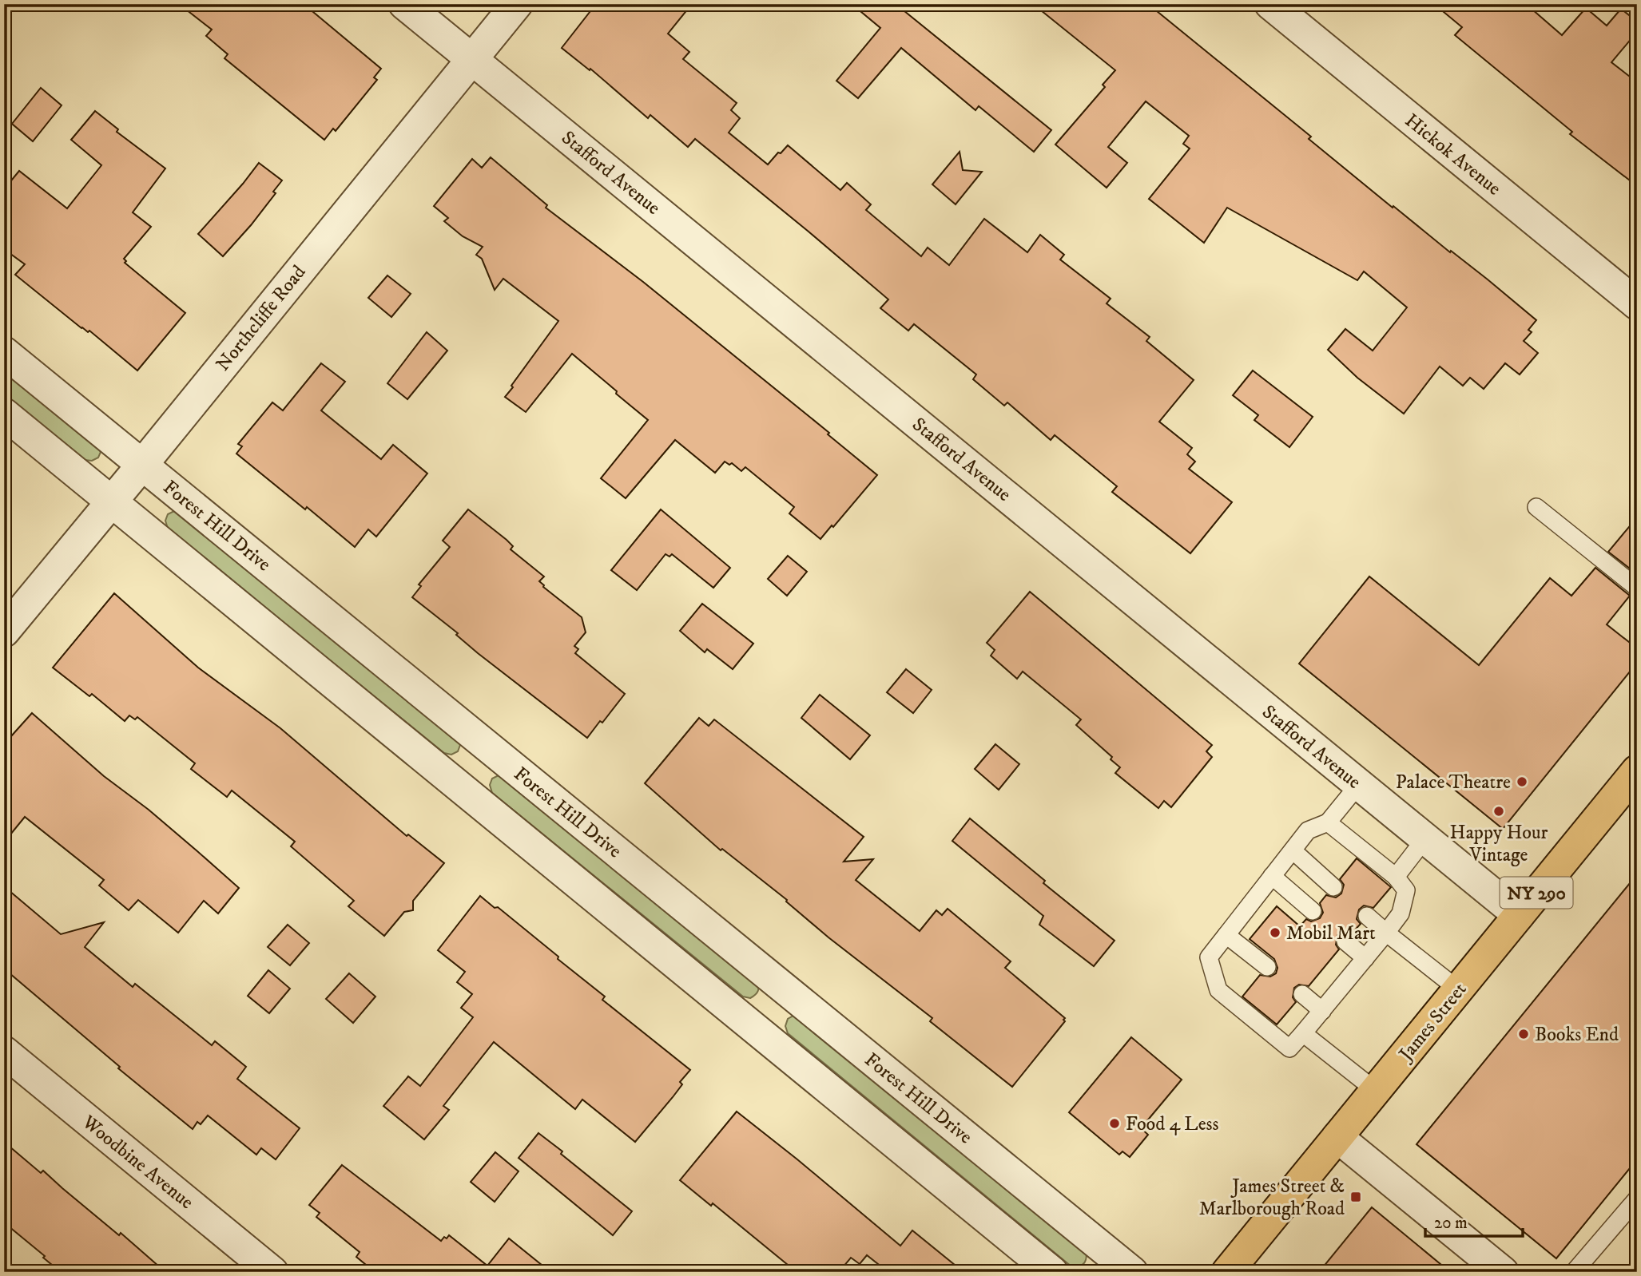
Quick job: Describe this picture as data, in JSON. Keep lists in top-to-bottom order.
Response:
{
  "streets": {
    "main road": ["NY 290", "James Street"],
    "street": [
      "Hickok Avenue",
      "Stafford Avenue",
      "Northcliffe Road",
      "Forest Hill Drive",
      "Woodbine Avenue"
    ]
  },
  "crossings": [
    ["Stafford Avenue", "Northcliffe Road"],
    ["Stafford Avenue", "James Street"],
    ["Northcliffe Road", "Forest Hill Drive"]
  ],
  "places": {
    "other": [
      "Palace Theatre",
      "Happy Hour Vintage",
      "Mobil Mart",
      "Books End",
      "Food 4 Less"
    ],
    "transit": ["James Street & Marlborough Road"]
  },
  "scale_bar": "20 m"
}
